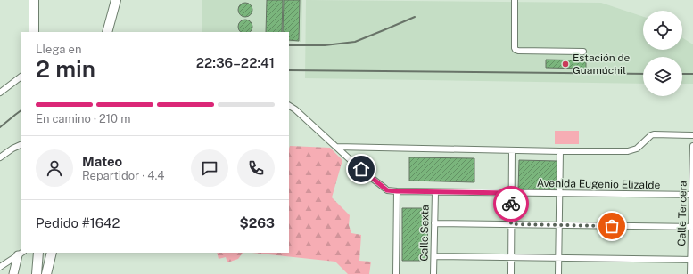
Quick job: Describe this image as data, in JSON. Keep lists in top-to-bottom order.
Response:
{
  "streets": {
    "street": ["Avenida Eugenio Elizalde", "Calle Tercera", "Calle Sexta"]
  },
  "crossings": [
    ["Avenida Eugenio Elizalde", "Calle Tercera"],
    ["Avenida Eugenio Elizalde", "Calle Sexta"]
  ],
  "places": ["Estación de Guamúchil"],
  "page": {
    "heading": ["2 min", "Llega en", "22:36–22:41"],
    "panel": [
      "Mateo",
      "Repartidor · 4.4",
      "Pedido #1642",
      "$263"
    ],
    "bar": "En camino · 210 m"
  }
}
